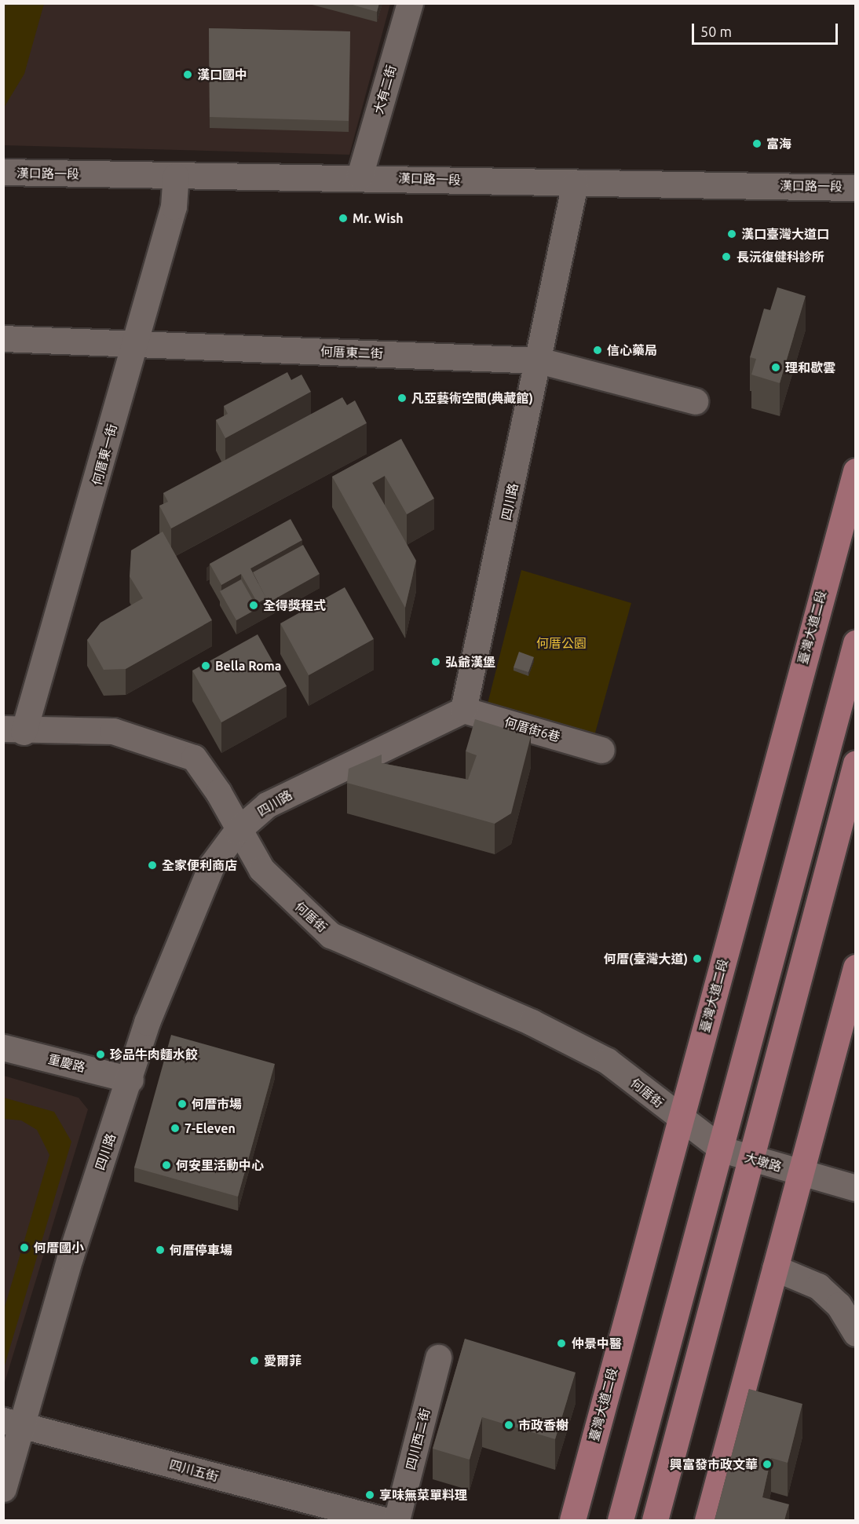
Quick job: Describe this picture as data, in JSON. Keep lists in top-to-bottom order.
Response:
{
  "streets": {
    "main road": ["臺灣大道二段"],
    "street": [
      "大有二街",
      "漢口路一段",
      "何厝東二街",
      "何厝東一街",
      "四川路",
      "何厝街6巷",
      "何厝街",
      "重慶路",
      "大墩路",
      "四川西二街",
      "四川五街"
    ]
  },
  "crossings": [
    ["大有二街", "漢口路一段"],
    ["漢口路一段", "何厝東一街"],
    ["漢口路一段", "四川路"],
    ["何厝東二街", "何厝東一街"],
    ["何厝東二街", "四川路"],
    ["何厝東一街", "何厝街"],
    ["四川路", "何厝街6巷"],
    ["四川路", "何厝街"],
    ["四川路", "重慶路"],
    ["四川路", "四川五街"],
    ["臺灣大道二段", "何厝街"],
    ["臺灣大道二段", "大墩路"],
    ["何厝街", "大墩路"]
  ],
  "parks": ["何厝公園"],
  "places": [
    "漢口國中",
    "富海",
    "Mr. Wish",
    "漢口臺灣大道口",
    "長沅復健科診所",
    "信心藥局",
    "理和歇雲",
    "凡亞藝術空間(典藏館)",
    "全得獎程式",
    "弘爺漢堡",
    "Bella Roma",
    "全家便利商店",
    "何厝(臺灣大道)",
    "珍品牛肉麵水餃",
    "何厝市場",
    "7-Eleven",
    "何安里活動中心",
    "何厝國小",
    "何厝停車場",
    "仲景中醫",
    "愛爾菲",
    "市政香榭",
    "興富發市政文華",
    "享味無菜單料理"
  ],
  "scale_bar": "50 m"
}
